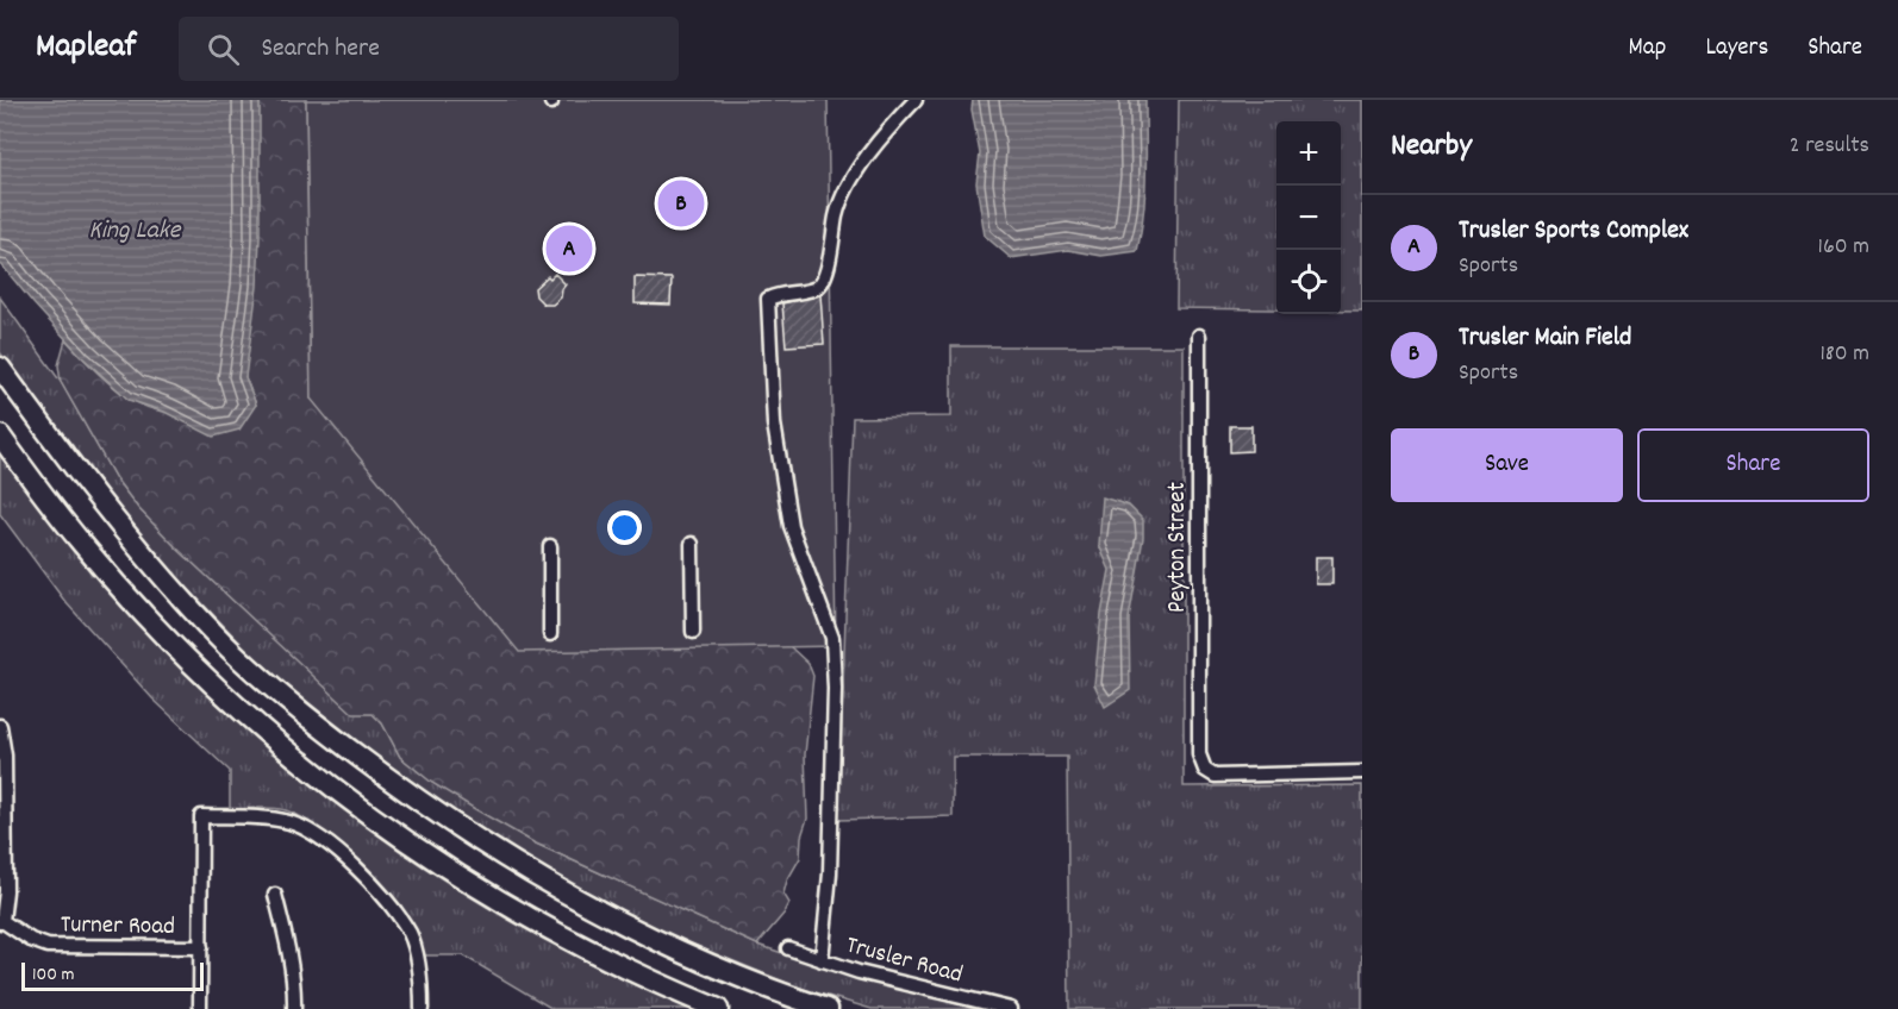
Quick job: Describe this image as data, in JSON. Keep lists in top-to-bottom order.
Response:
{
  "streets": {
    "street": ["Peyton Street", "Turner Road", "Trusler Road"]
  },
  "water": ["King Lake"],
  "scale_bar": "100 m",
  "page": {
    "header": "Mapleaf",
    "search": "Search here",
    "nav": ["Map", "Layers", "Share"],
    "heading": ["Nearby", "2 results"],
    "map_buttons": ["+", "−"],
    "pins": ["B", "A"],
    "list": [
      {
        "mark": "A",
        "name": "Trusler Sports Complex",
        "note": "Sports",
        "value": "160 m"
      },
      {
        "mark": "B",
        "name": "Trusler Main Field",
        "note": "Sports",
        "value": "180 m"
      }
    ],
    "buttons": ["Save", "Share"],
    "scale": "100 m"
  }
}
